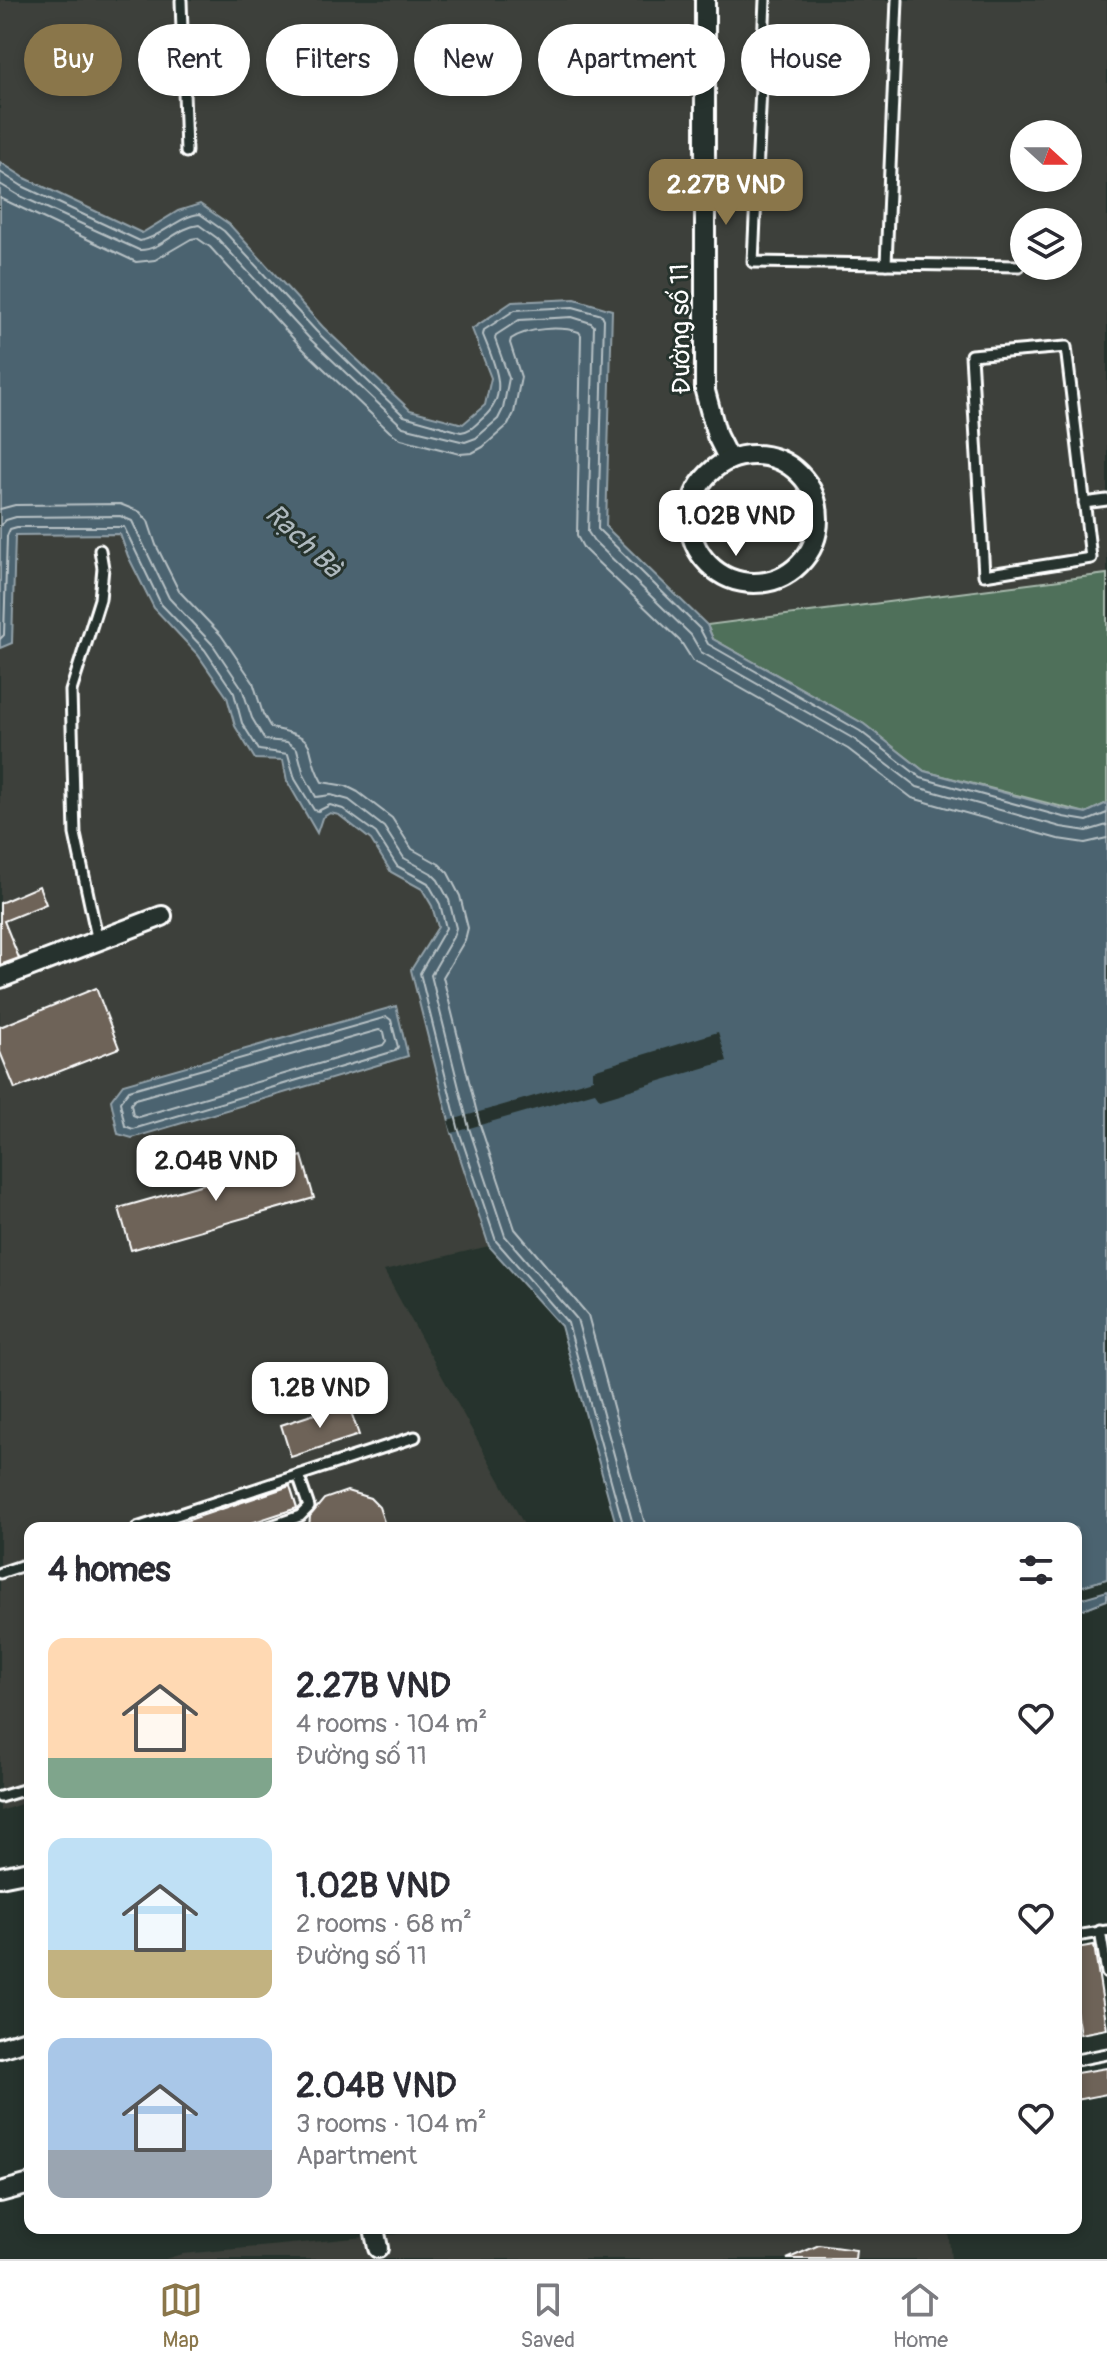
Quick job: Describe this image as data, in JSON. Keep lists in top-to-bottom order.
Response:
{
  "streets": {
    "street": ["Đường số 11"]
  },
  "water": ["Rạch Bà"],
  "north": "right",
  "page": {
    "chip": [
      "Buy",
      "Rent",
      "Filters",
      "New",
      "Apartment",
      "House"
    ],
    "price": [
      "2.27B VND",
      "1.02B VND",
      "2.04B VND",
      "1.2B VND"
    ],
    "heading": "4 homes",
    "list": [
      {
        "name": "2.27B VND",
        "note": "4 rooms · 104 m² · Đường số 11"
      },
      {
        "name": "1.02B VND",
        "note": "2 rooms · 68 m² · Đường số 11"
      },
      {
        "name": "2.04B VND",
        "note": "3 rooms · 104 m² · Apartment"
      }
    ],
    "tabs": ["Map", "Saved", "Home"]
  }
}
